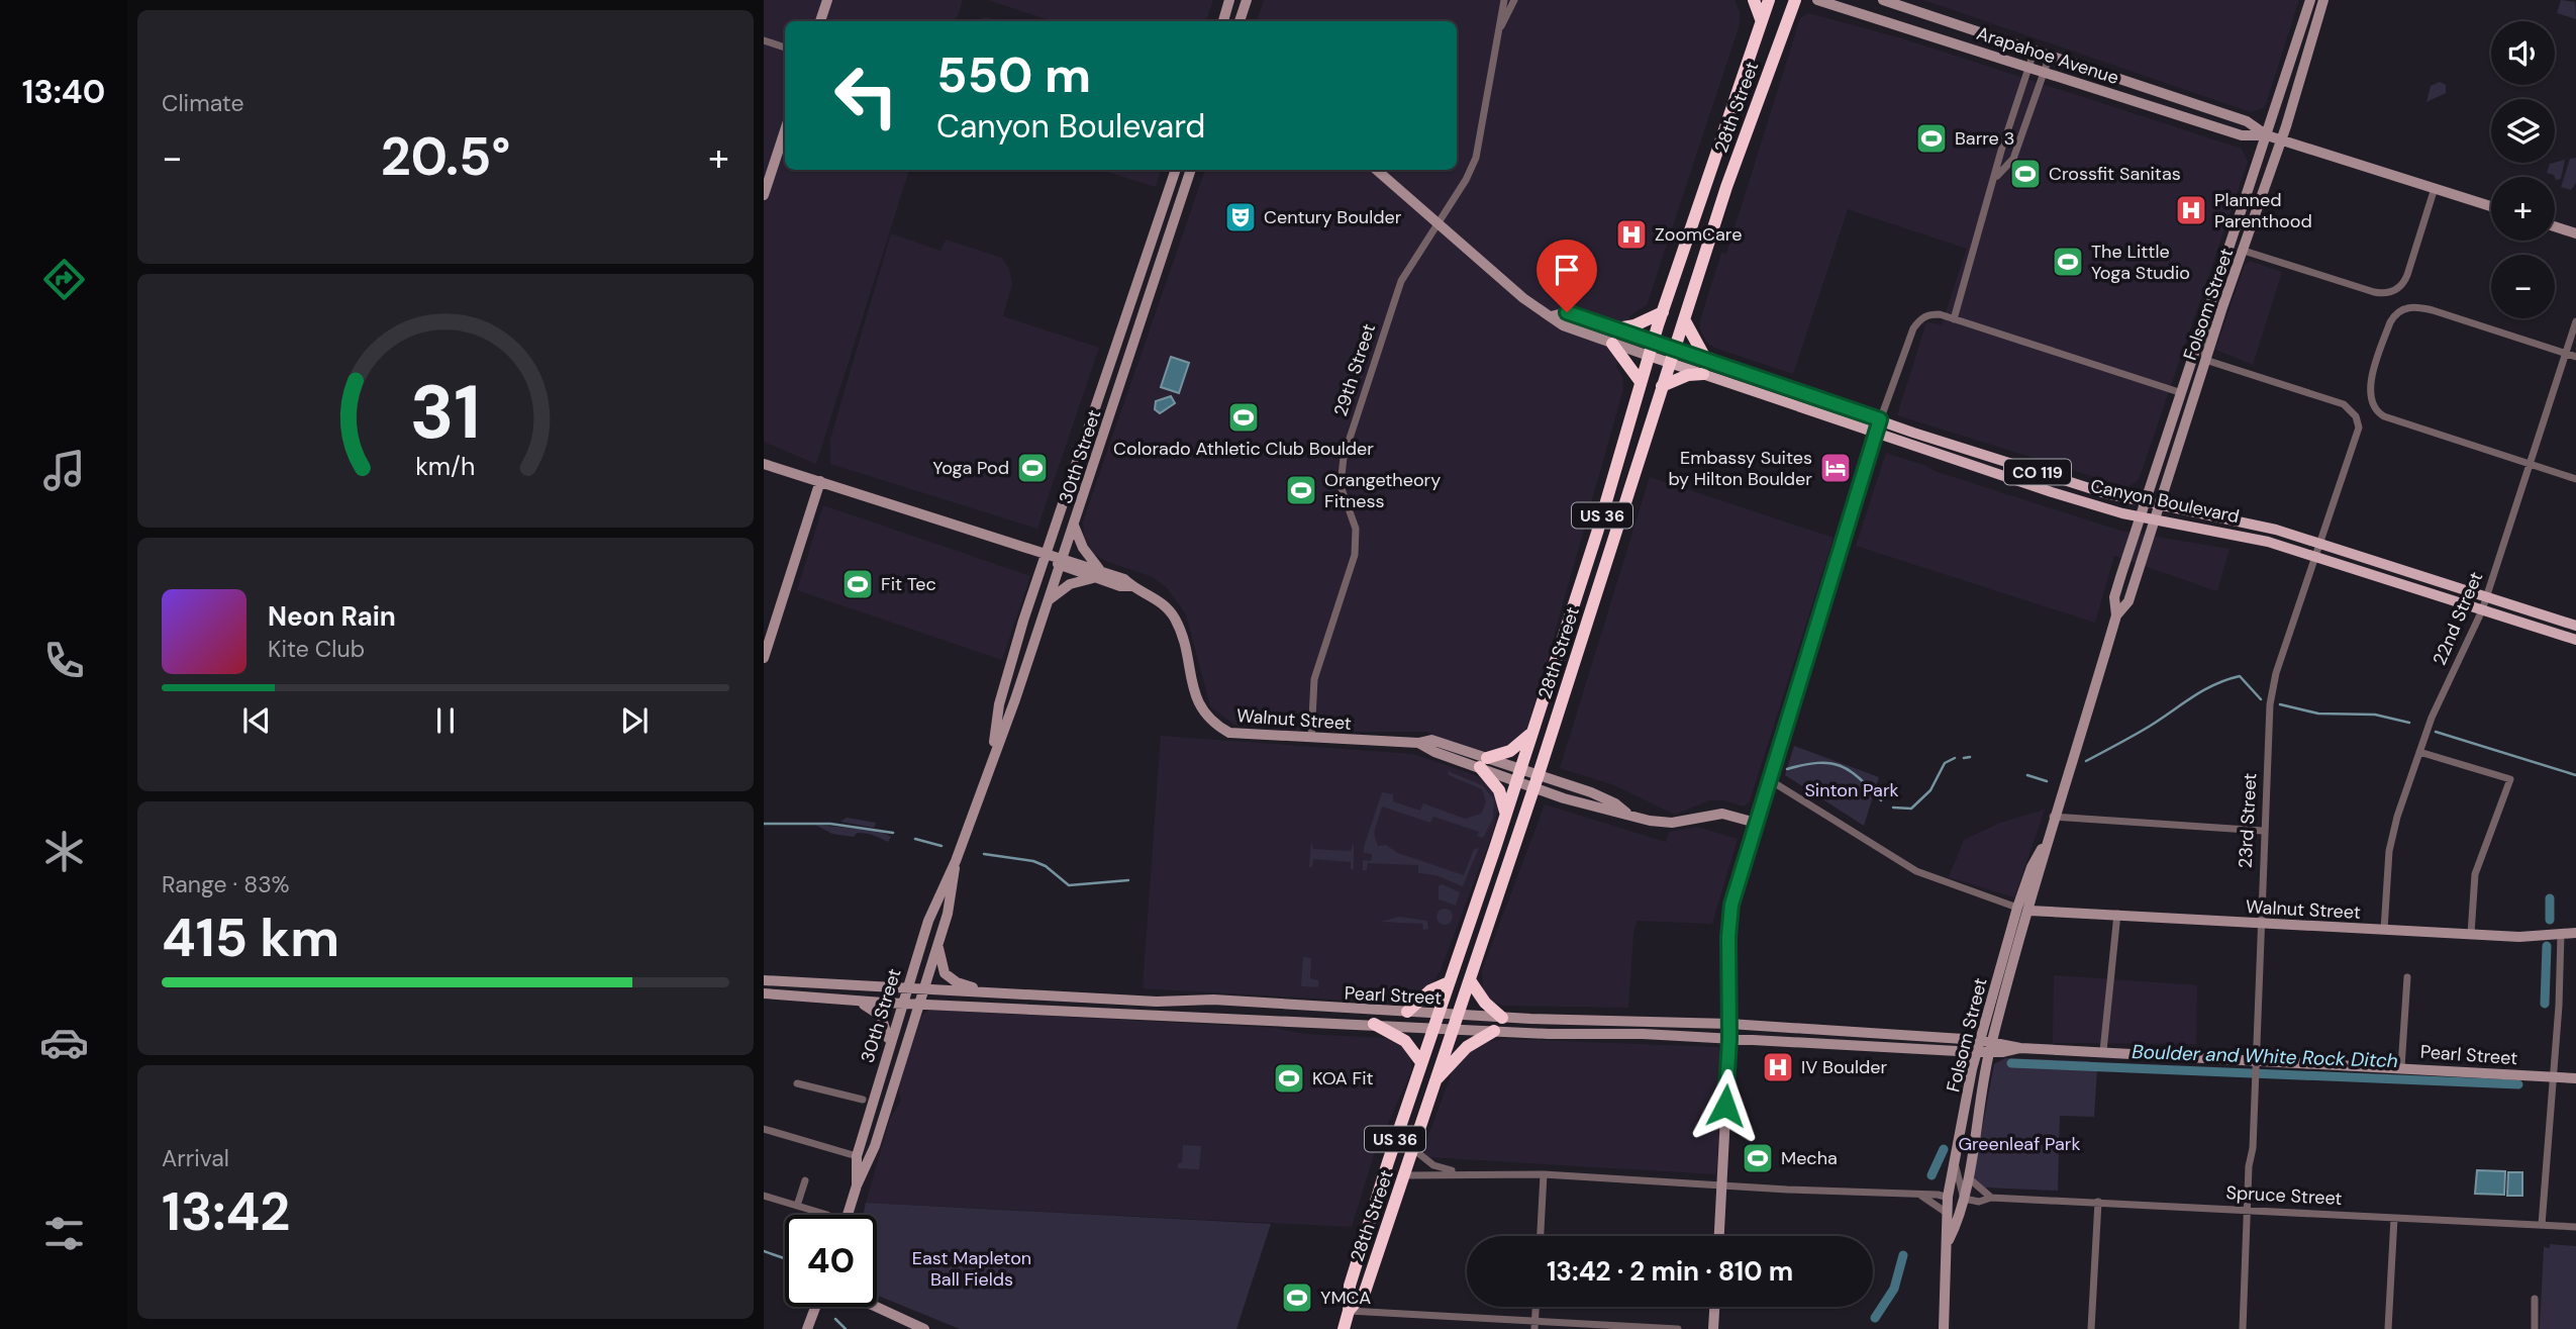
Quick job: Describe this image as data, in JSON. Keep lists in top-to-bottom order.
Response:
{
  "streets": {
    "highway": ["28th Street", "US 36"],
    "main road": [
      "Arapahoe Avenue",
      "Folsom Street",
      "30th Street",
      "CO 119",
      "Canyon Boulevard",
      "Walnut Street",
      "Pearl Street"
    ],
    "street": [
      "29th Street",
      "22nd Street",
      "23rd Street",
      "Spruce Street"
    ]
  },
  "crossings": [
    ["Arapahoe Avenue", "Folsom Street"],
    ["28th Street", "Canyon Boulevard"],
    ["28th Street", "Walnut Street"],
    ["28th Street", "Pearl Street"],
    ["Folsom Street", "Canyon Boulevard"],
    ["Folsom Street", "Walnut Street"],
    ["Folsom Street", "23rd Street"],
    ["Folsom Street", "Pearl Street"],
    ["Folsom Street", "Spruce Street"],
    ["29th Street", "Canyon Boulevard"],
    ["29th Street", "Walnut Street"],
    ["30th Street", "Walnut Street"],
    ["30th Street", "Pearl Street"],
    ["Canyon Boulevard", "22nd Street"],
    ["Canyon Boulevard", "23rd Street"],
    ["22nd Street", "Walnut Street"],
    ["Walnut Street", "23rd Street"],
    ["23rd Street", "Pearl Street"],
    ["23rd Street", "Spruce Street"]
  ],
  "water": ["Boulder and White Rock Ditch"],
  "parks": ["Sinton Park", "Greenleaf Park", "East Mapleton Ball Fields"],
  "places": {
    "sports": [
      "Barre 3",
      "Crossfit Sanitas",
      "The Little Yoga Studio",
      "Colorado Athletic Club Boulder",
      "Yoga Pod",
      "Orangetheory Fitness",
      "Fit Tec",
      "KOA Fit",
      "Mecha",
      "YMCA"
    ],
    "hospital": ["Planned Parenthood", "ZoomCare", "IV Boulder"],
    "theatre": ["Century Boulder"],
    "hotel": ["Embassy Suites by Hilton Boulder"]
  },
  "page": {
    "tabs": "13:40",
    "tile": [
      "Climate",
      ["Range · 83%", "415 km"],
      ["Arrival", "13:42"]
    ],
    "map_buttons": ["+", "−"],
    "turn": ["550 m", "Canyon Boulevard"],
    "heat": ["−", "20.5°", "+"],
    "song": ["Neon Rain", "Kite Club"],
    "limit": "40",
    "trip": "13:42 · 2 min · 810 m",
    "gauge": ["31", "km/h"]
  }
}
